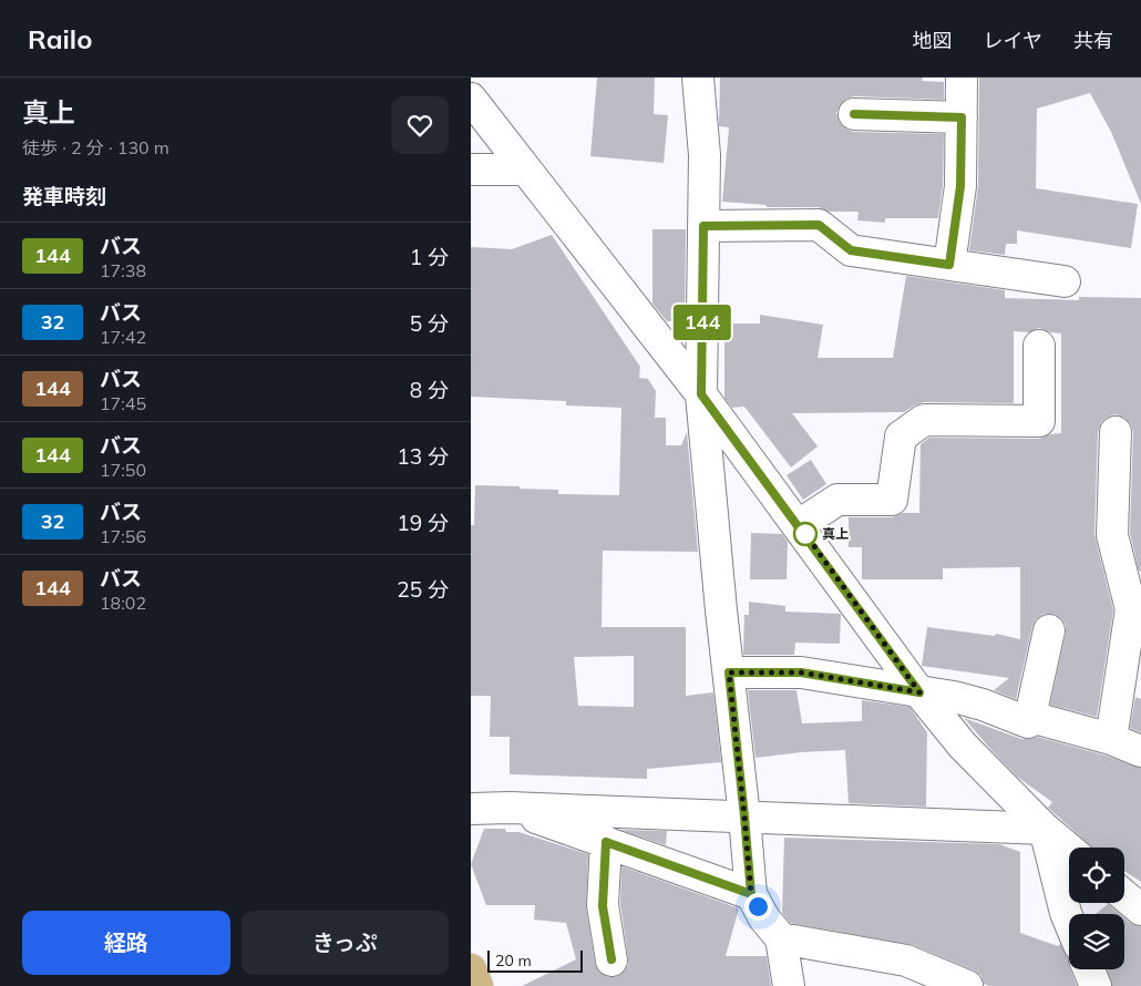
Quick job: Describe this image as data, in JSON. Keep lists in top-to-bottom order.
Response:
{
  "places": ["真上"],
  "lines": ["bus line 144"],
  "scale_bar": "20 m",
  "page": {
    "header": "Railo",
    "nav": ["地図", "レイヤ", "共有"],
    "heading": [
      ["真上", "徒歩 · 2 分 · 130 m"],
      "発車時刻"
    ],
    "on_map": "144",
    "list": [
      {
        "mark": "144",
        "name": "バス",
        "note": "17:38",
        "value": "1 分"
      },
      {
        "mark": "32",
        "name": "バス",
        "note": "17:42",
        "value": "5 分"
      },
      {
        "mark": "144",
        "name": "バス",
        "note": "17:45",
        "value": "8 分"
      },
      {
        "mark": "144",
        "name": "バス",
        "note": "17:50",
        "value": "13 分"
      },
      {
        "mark": "32",
        "name": "バス",
        "note": "17:56",
        "value": "19 分"
      },
      {
        "mark": "144",
        "name": "バス",
        "note": "18:02",
        "value": "25 分"
      }
    ],
    "buttons": ["経路", "きっぷ"],
    "scale": "20 m"
  }
}
